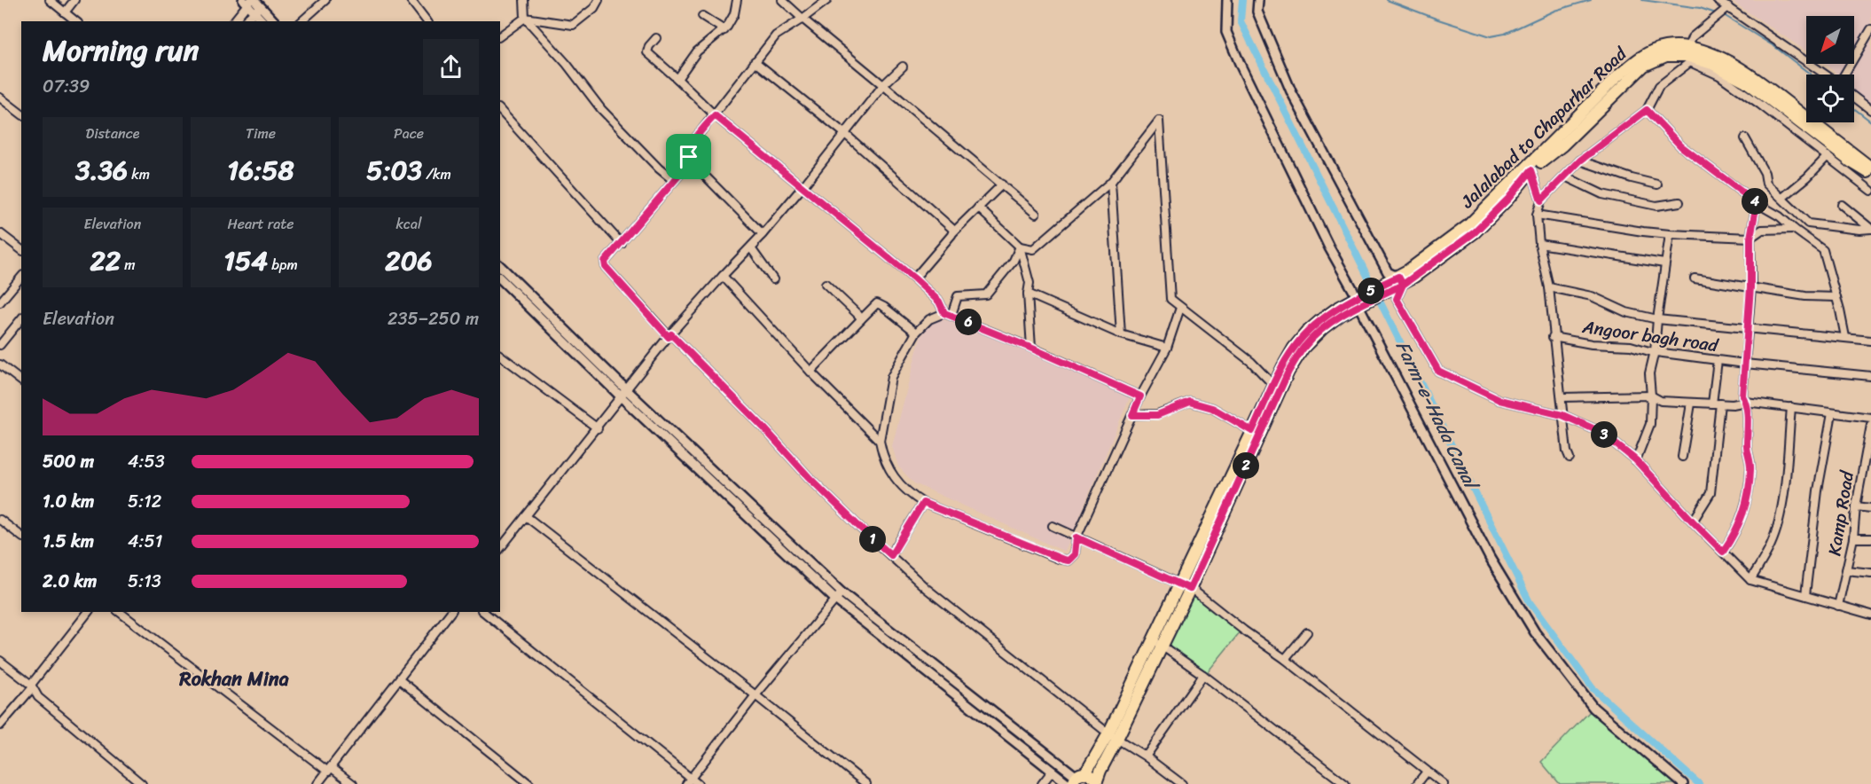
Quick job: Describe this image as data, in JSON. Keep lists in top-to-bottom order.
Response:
{
  "streets": {
    "main road": ["Jalalabad to Chaparhar Road"],
    "street": ["Angoor bagh road", "Kamp Road"]
  },
  "districts": ["Rokhan Mina"],
  "water": ["Farm-e-Hada Canal"],
  "north": "bottom left",
  "page": {
    "heading": ["Morning run", "07:39"],
    "stats": [
      ["Distance", "3.36 km"],
      ["Time", "16:58"],
      ["Pace", "5:03 /km"],
      ["Elevation", "22 m"],
      ["Heart rate", "154 bpm"],
      ["kcal", "206"]
    ],
    "pins": [
      "4",
      "5",
      "6",
      "3",
      "2",
      "1"
    ],
    "chart": ["Elevation", "235–250 m"],
    "list": [
      {
        "name": "500 m",
        "note": "4:53"
      },
      {
        "name": "1.0 km",
        "note": "5:12"
      },
      {
        "name": "1.5 km",
        "note": "4:51"
      },
      {
        "name": "2.0 km",
        "note": "5:13"
      }
    ]
  }
}
